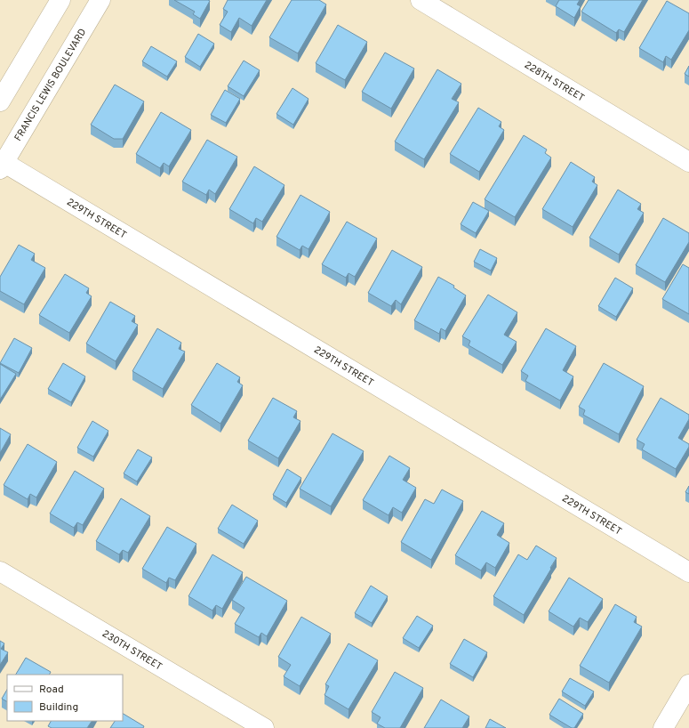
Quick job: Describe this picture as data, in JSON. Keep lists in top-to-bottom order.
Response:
{
  "streets": {
    "street": [
      "228TH STREET",
      "FRANCIS LEWIS BOULEVARD",
      "229TH STREET",
      "230TH STREET"
    ]
  },
  "crossings": [
    ["FRANCIS LEWIS BOULEVARD", "229TH STREET"]
  ],
  "legend": ["Road", "Building"]
}
